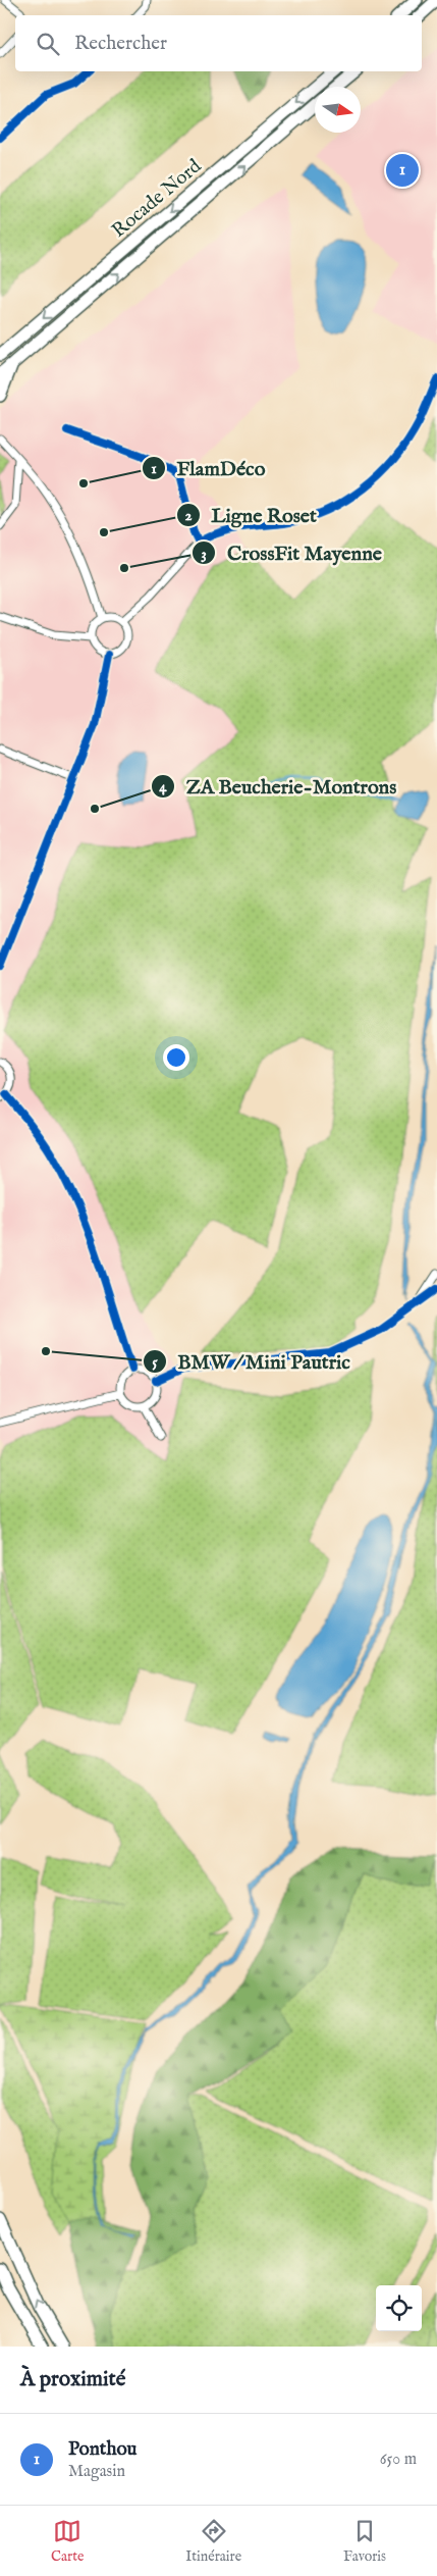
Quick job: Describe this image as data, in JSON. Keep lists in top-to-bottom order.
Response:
{
  "streets": {
    "main road": ["Rocade Nord"]
  },
  "places": [
    "FlamDéco",
    "Ligne Roset",
    "CrossFit Mayenne",
    "ZA Beucherie-Montrons",
    "BMW / Mini Pautric"
  ],
  "north": "right",
  "page": {
    "search": "Rechercher",
    "pins": "1",
    "heading": "À proximité",
    "list": [
      {
        "mark": "1",
        "name": "Ponthou",
        "note": "Magasin",
        "value": "650 m"
      }
    ],
    "nav": ["Carte", "Itinéraire", "Favoris"]
  }
}
